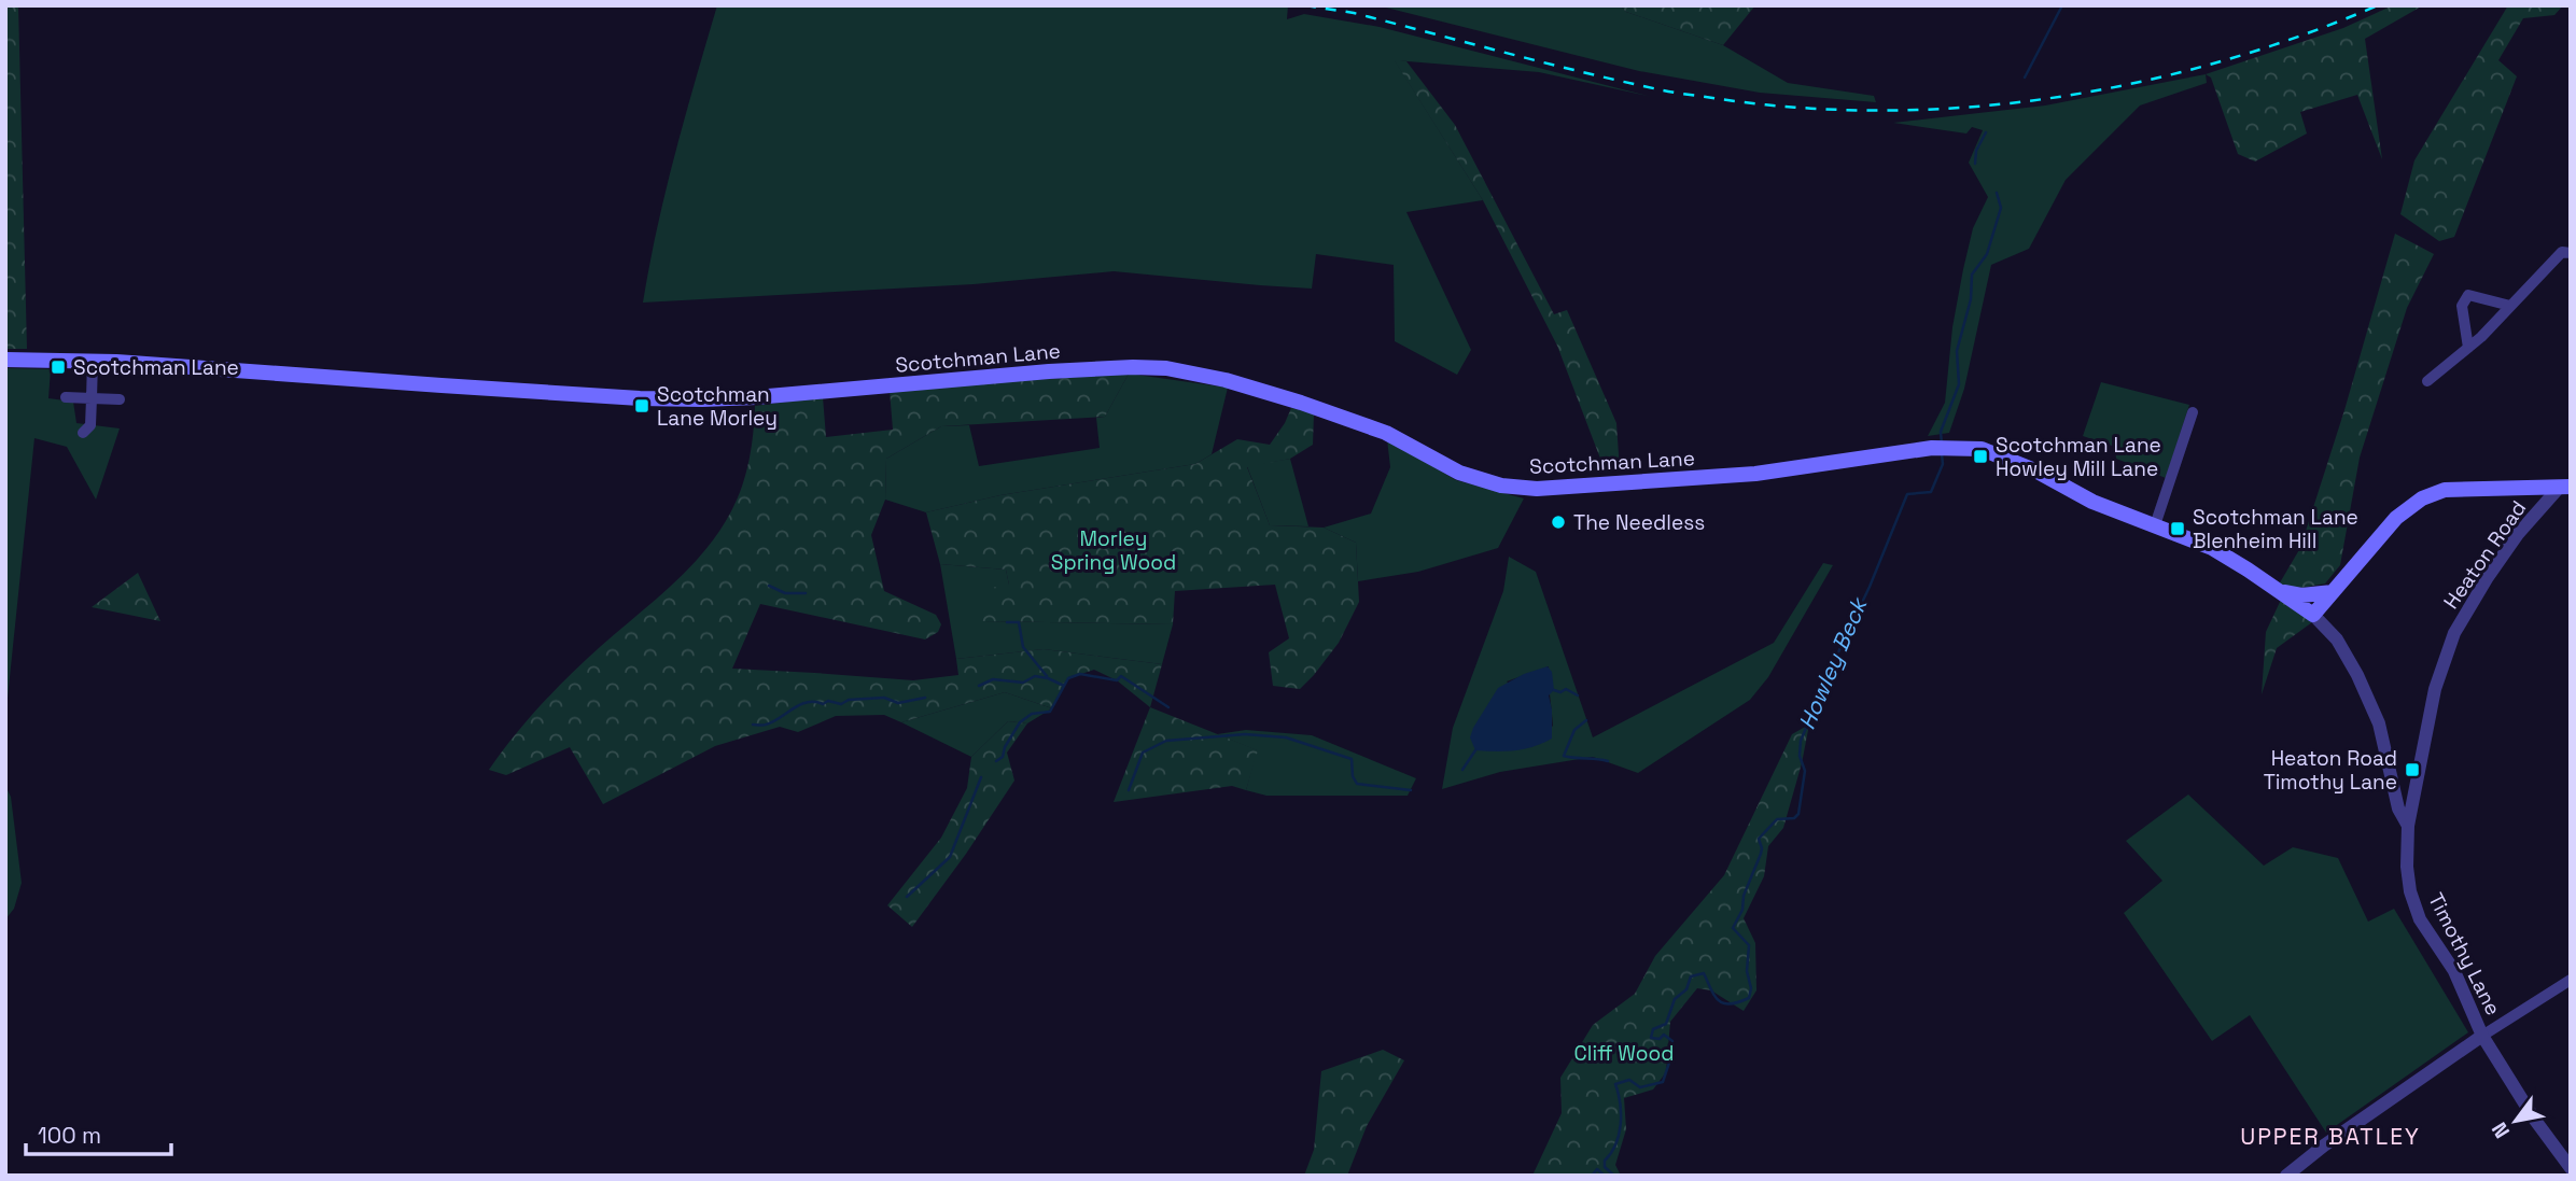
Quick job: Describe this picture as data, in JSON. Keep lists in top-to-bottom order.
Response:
{
  "streets": {
    "main road": ["Scotchman Lane", "Timothy Lane"],
    "street": ["Heaton Road"]
  },
  "crossings": [
    ["Scotchman Lane", "Timothy Lane"],
    ["Heaton Road", "Timothy Lane"]
  ],
  "districts": ["UPPER BATLEY"],
  "water": ["Howley Beck"],
  "parks": ["Morley Spring Wood", "Cliff Wood"],
  "places": {
    "transit": [
      "Scotchman Lane",
      "Scotchman Lane Morley",
      "Scotchman Lane Howley Mill Lane",
      "Scotchman Lane Blenheim Hill",
      "Heaton Road Timothy Lane"
    ],
    "other": ["The Needless"]
  },
  "scale_bar": "100 m",
  "north": "bottom left"
}
